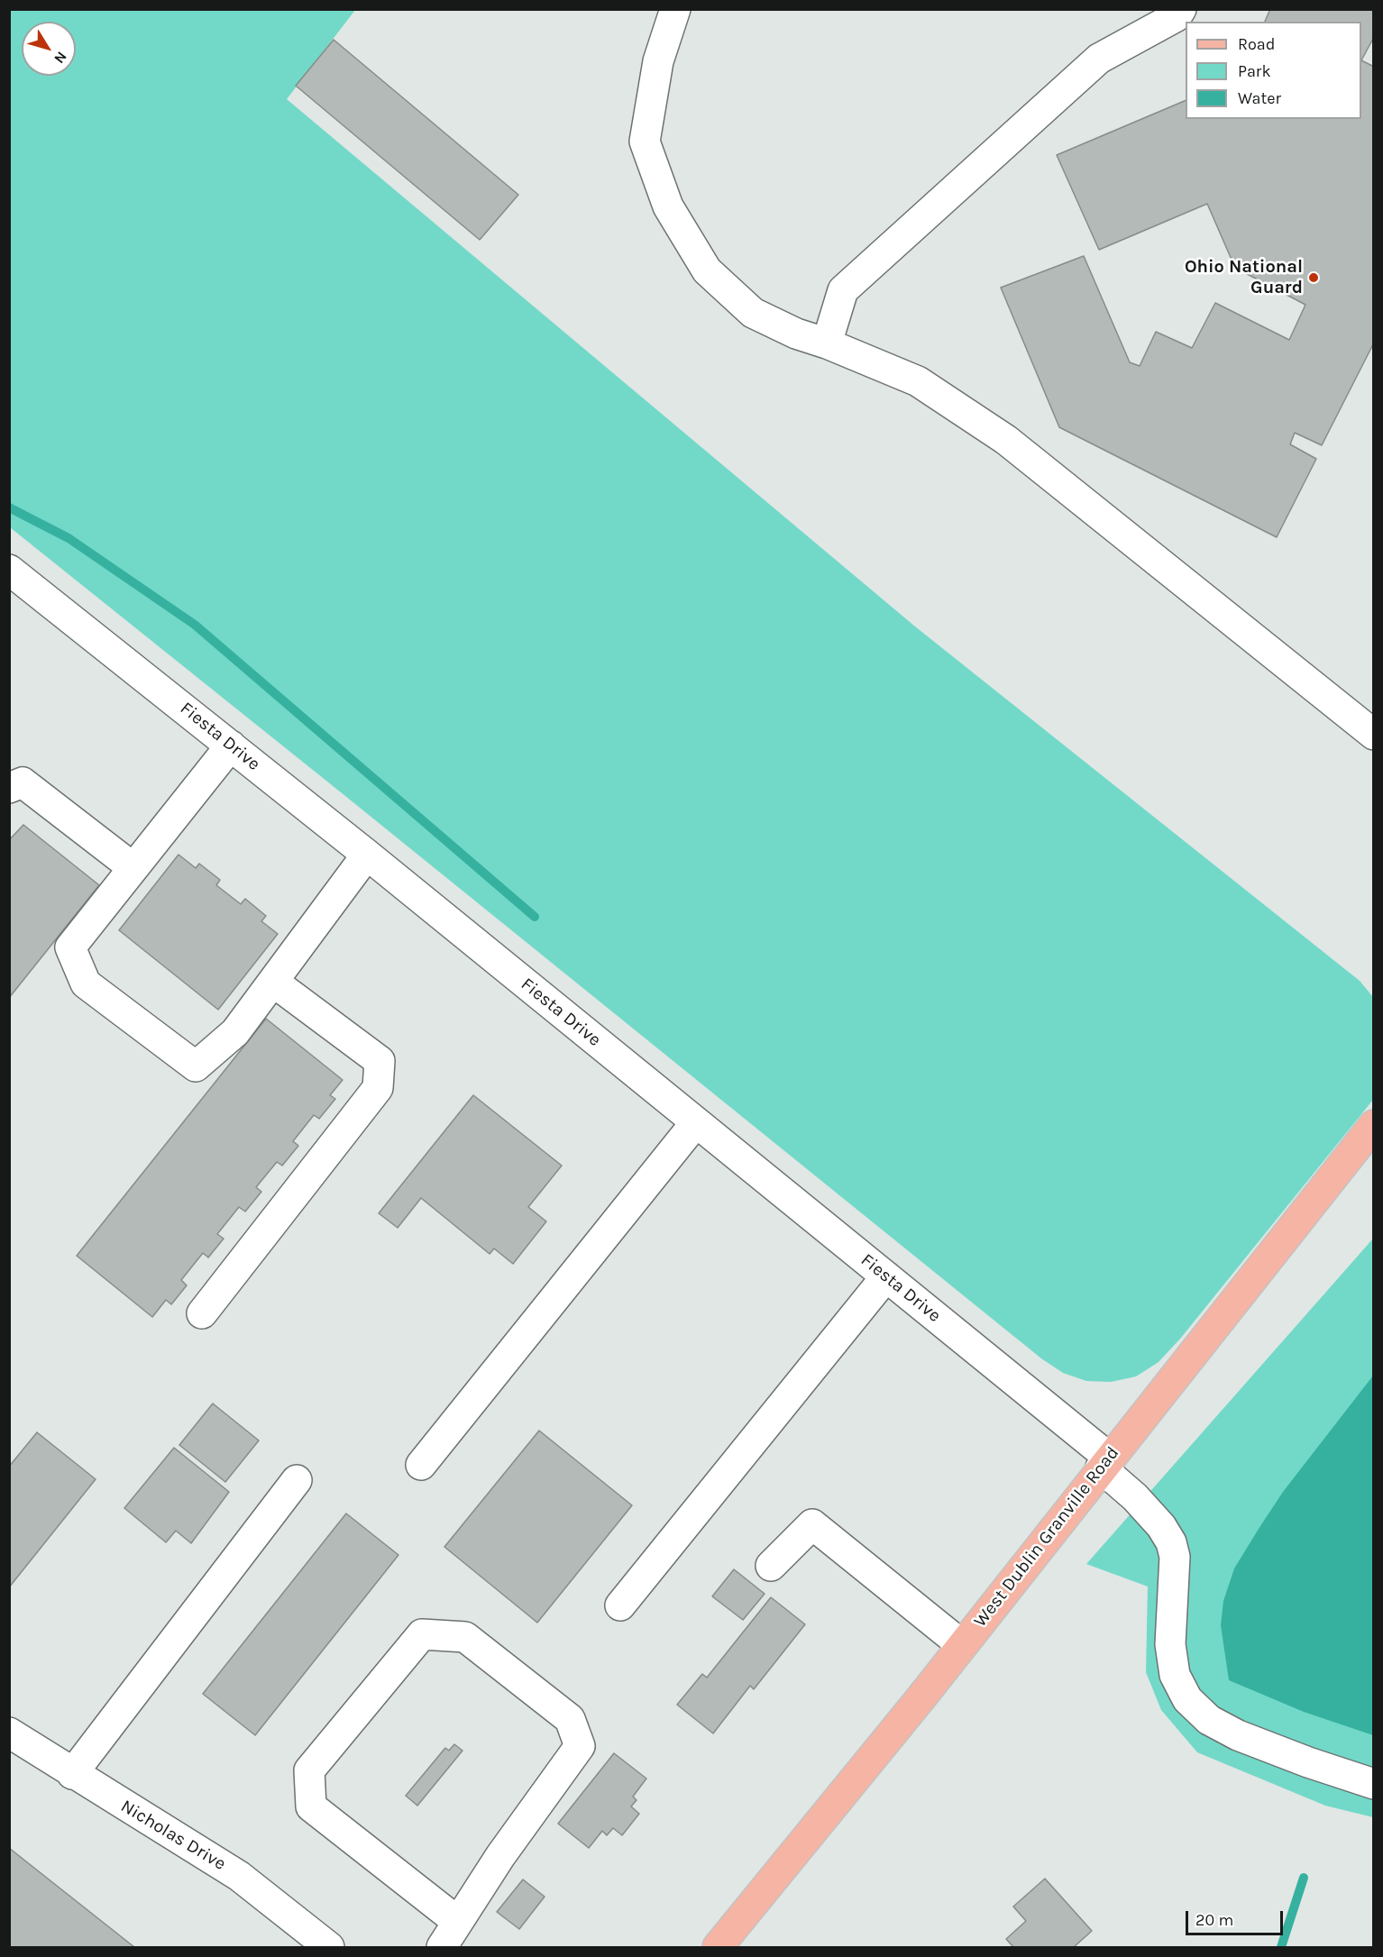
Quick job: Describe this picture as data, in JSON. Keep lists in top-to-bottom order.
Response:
{
  "streets": {
    "main road": ["West Dublin Granville Road"],
    "street": ["Fiesta Drive", "Nicholas Drive"]
  },
  "crossings": [
    ["Fiesta Drive", "West Dublin Granville Road"]
  ],
  "places": ["Ohio National Guard"],
  "legend": ["Road", "Park", "Water"],
  "scale_bar": "20 m",
  "north": "bottom right"
}
